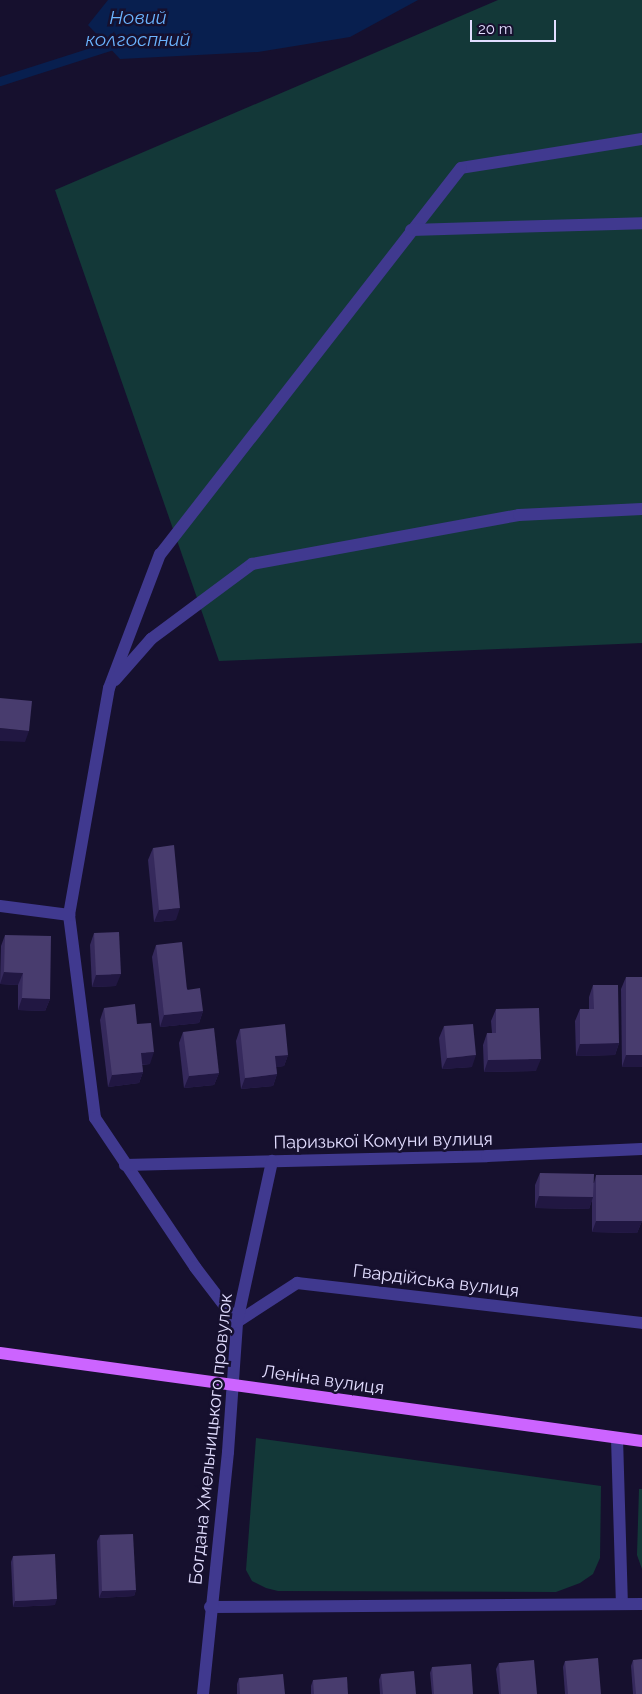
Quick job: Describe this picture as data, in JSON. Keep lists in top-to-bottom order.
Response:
{
  "streets": {
    "main road": ["Леніна вулиця"],
    "street": ["Паризької Комуни вулиця", "Гвардійська вулиця", "Богдана Хмельницького провулок"]
  },
  "crossings": [
    ["Паризької Комуни вулиця", "Богдана Хмельницького провулок"],
    ["Гвардійська вулиця", "Богдана Хмельницького провулок"],
    ["Леніна вулиця", "Богдана Хмельницького провулок"]
  ],
  "water": ["Новий колгоспний"],
  "scale_bar": "20 m"
}
